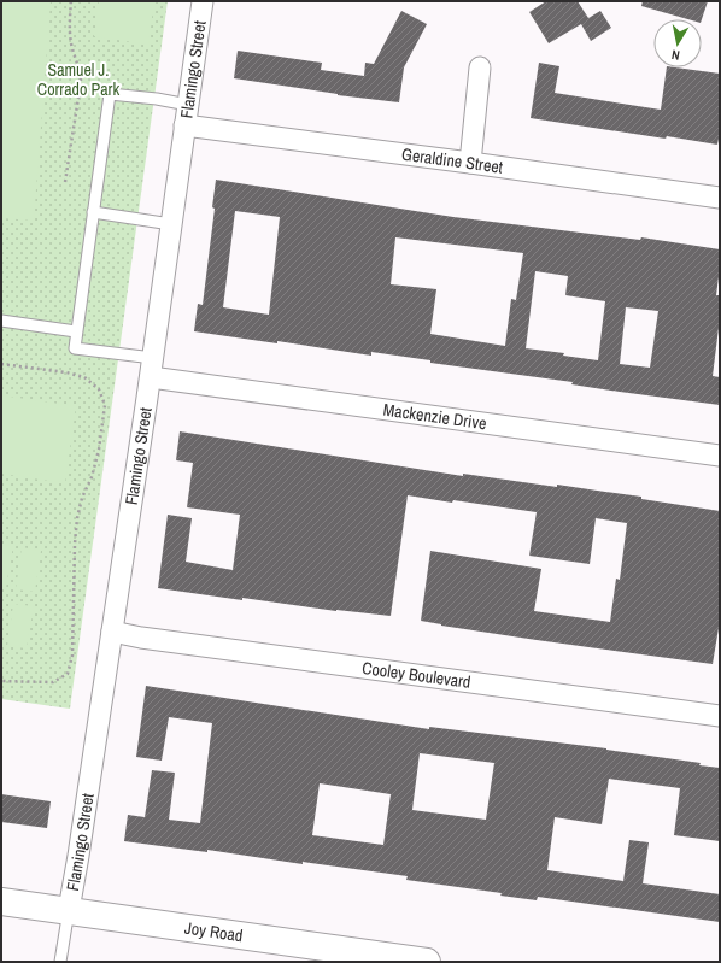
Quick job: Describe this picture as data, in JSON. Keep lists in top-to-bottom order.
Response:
{
  "streets": {
    "street": [
      "Flamingo Street",
      "Geraldine Street",
      "Mackenzie Drive",
      "Cooley Boulevard",
      "Joy Road"
    ]
  },
  "crossings": [
    ["Flamingo Street", "Geraldine Street"],
    ["Flamingo Street", "Mackenzie Drive"],
    ["Flamingo Street", "Cooley Boulevard"],
    ["Flamingo Street", "Joy Road"]
  ],
  "parks": ["Samuel J. Corrado Park"],
  "north": "bottom"
}
